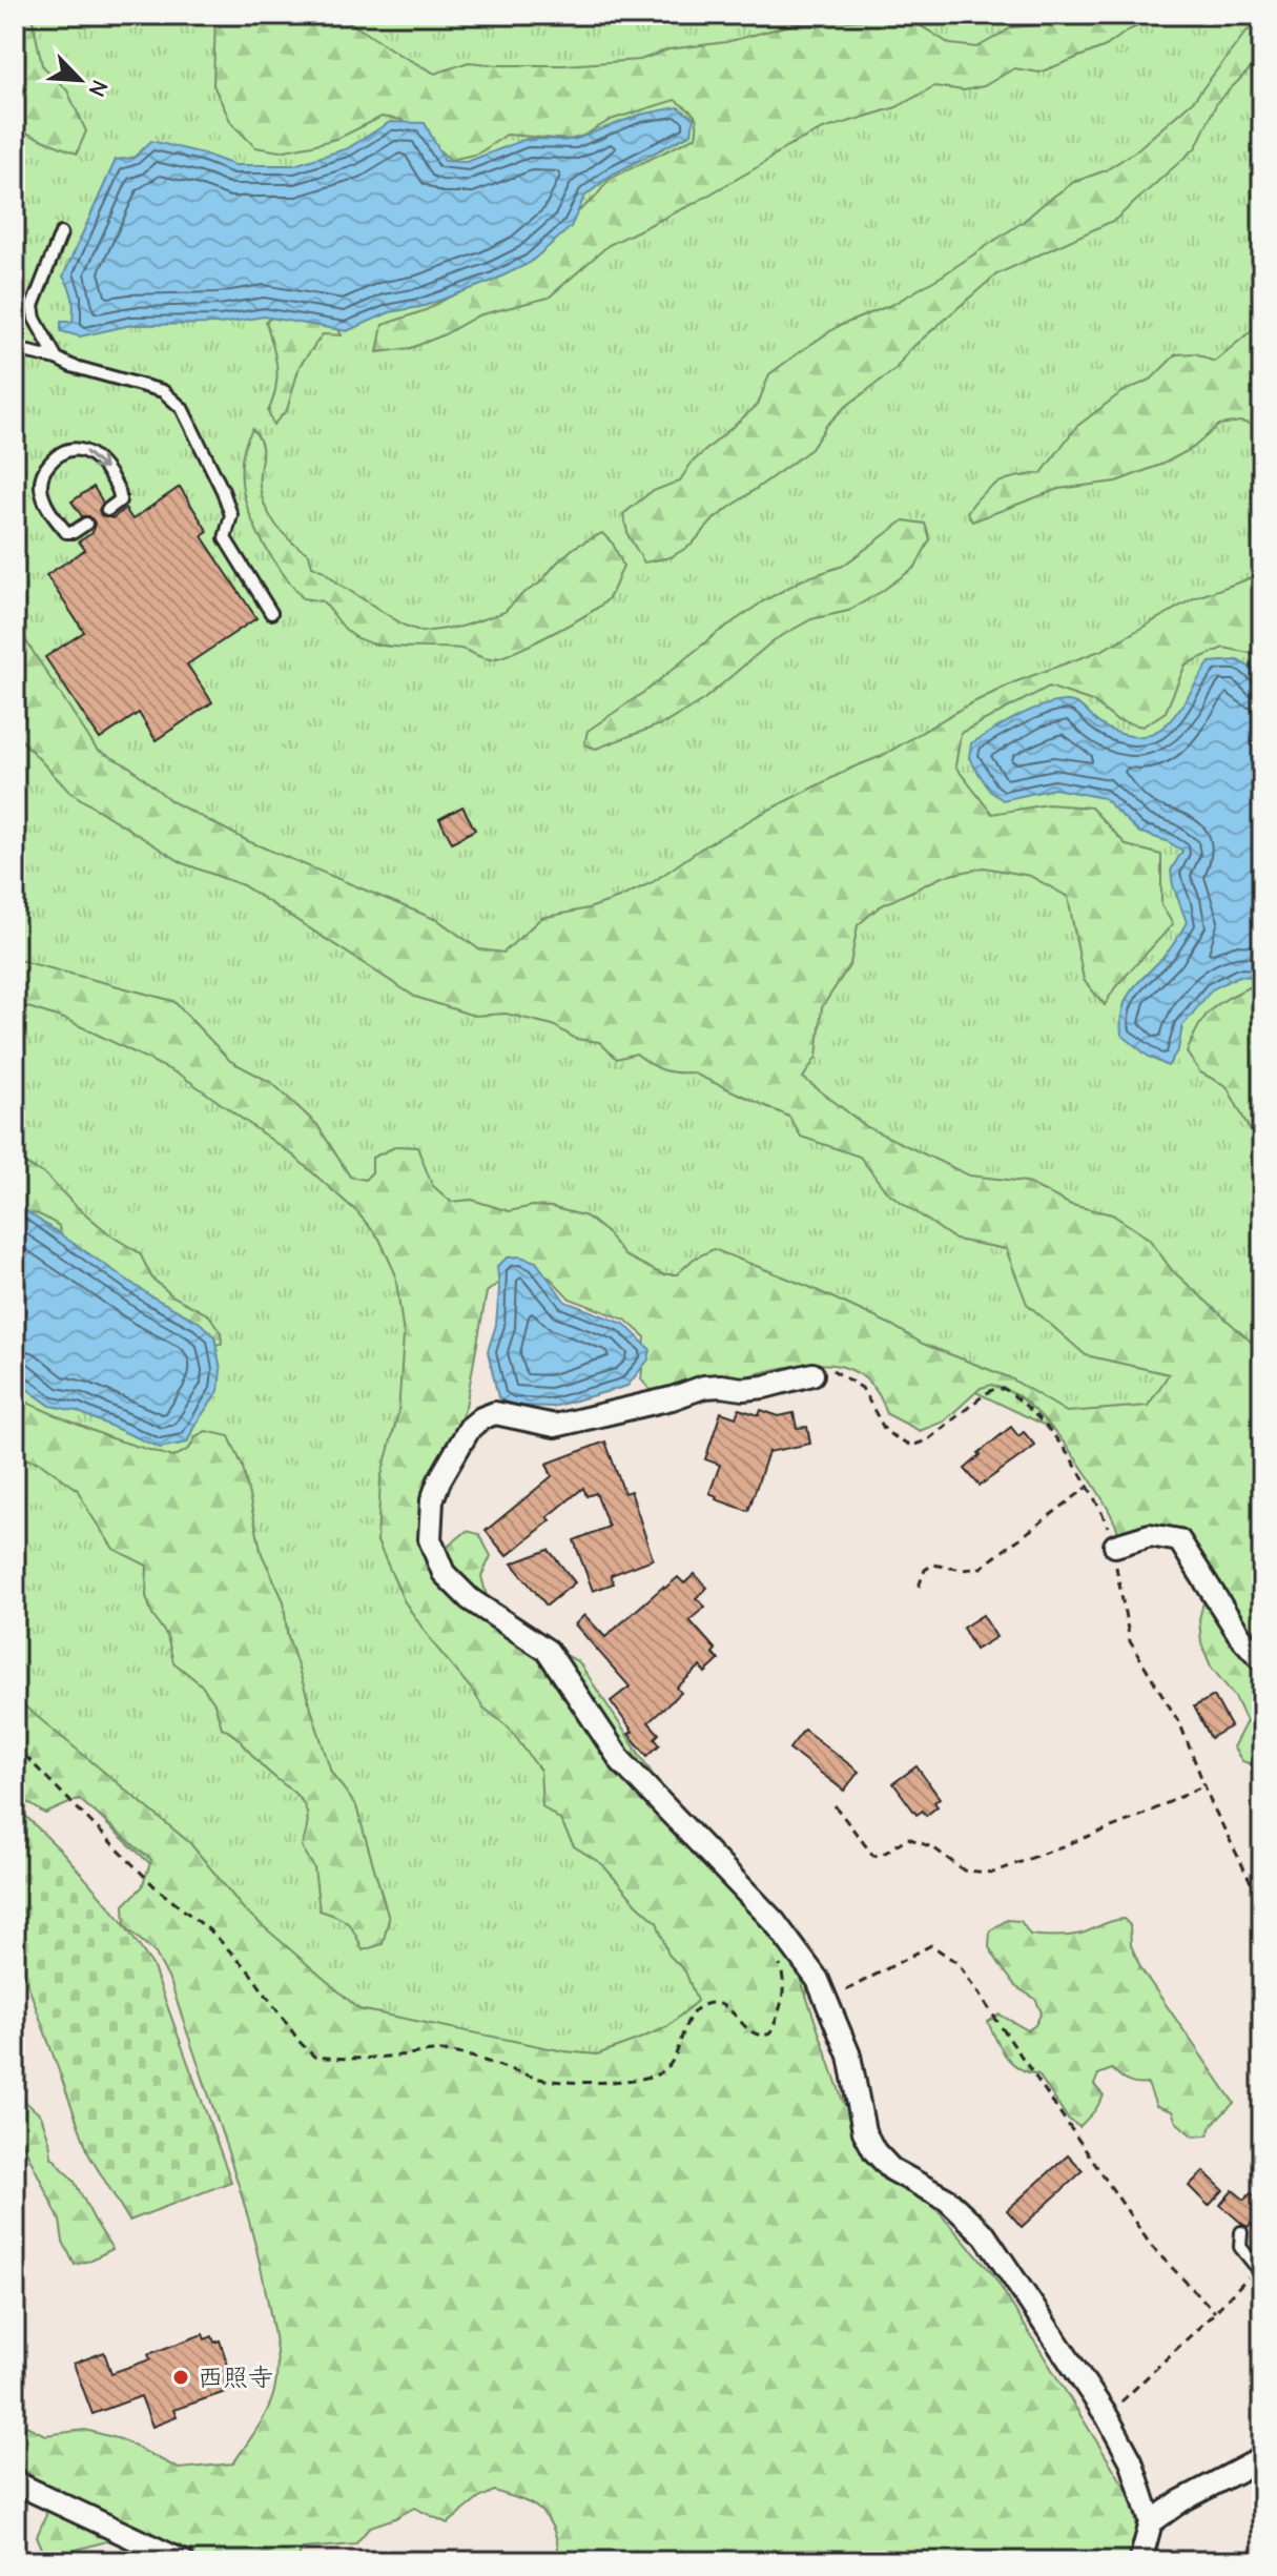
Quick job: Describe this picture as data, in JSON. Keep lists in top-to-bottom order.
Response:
{
  "places": ["西照寺"],
  "north": "bottom right"
}
